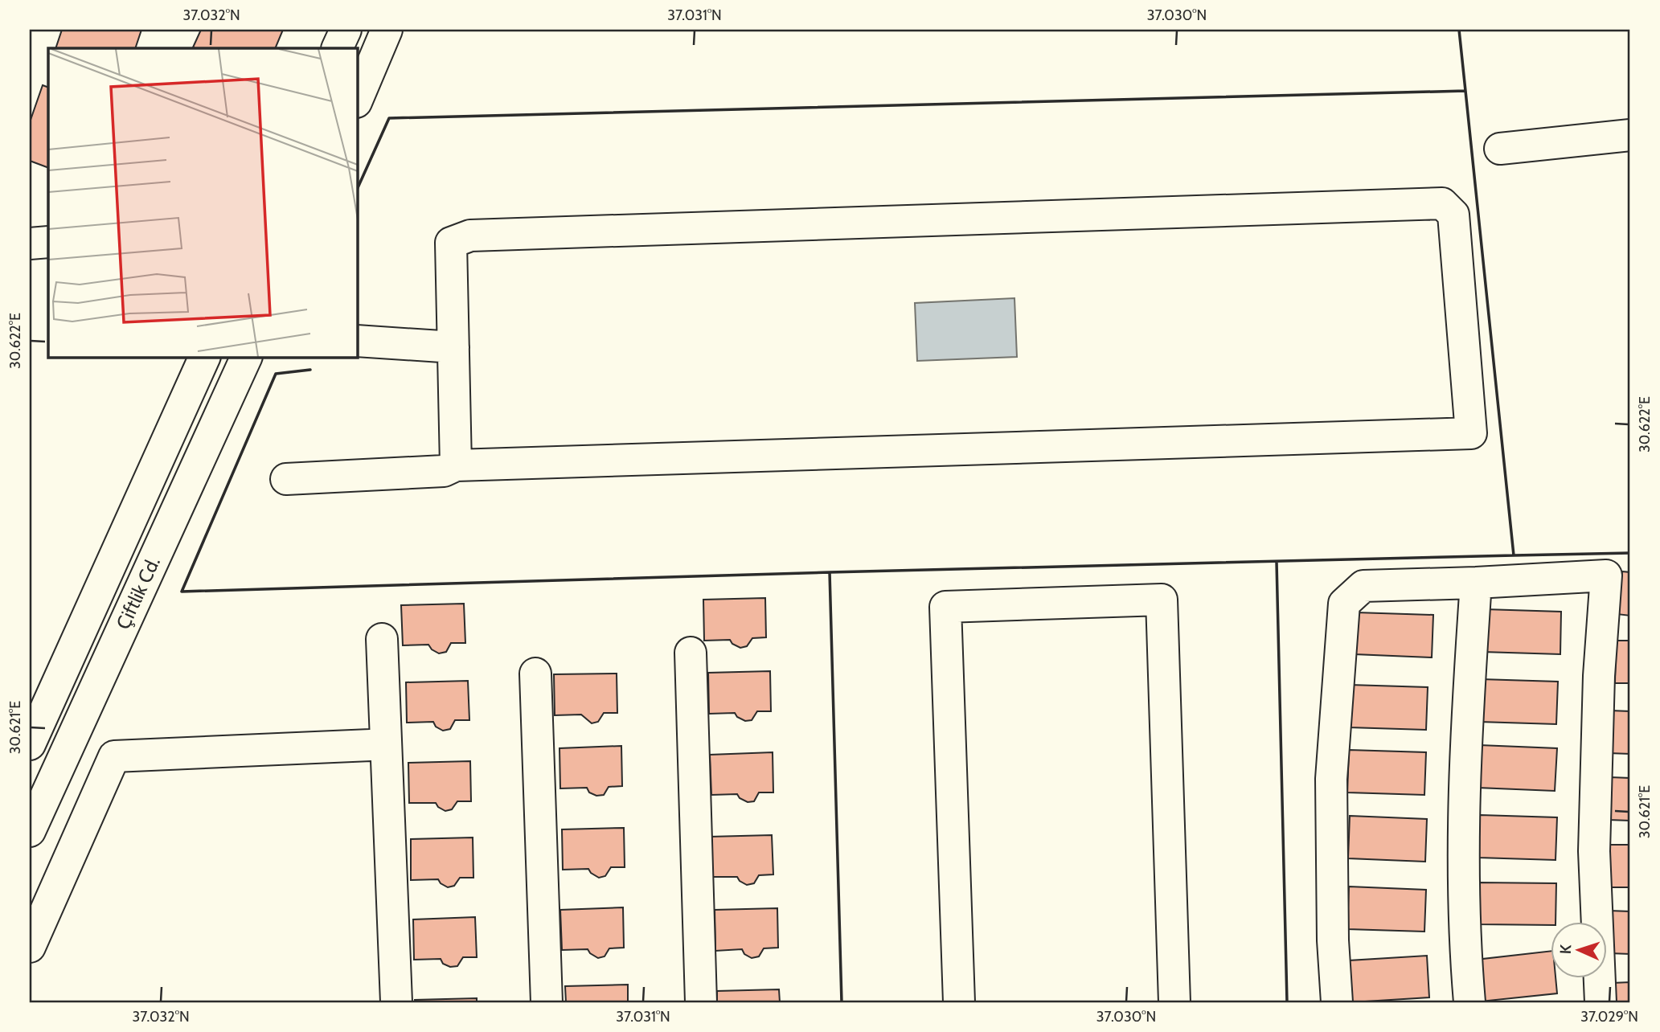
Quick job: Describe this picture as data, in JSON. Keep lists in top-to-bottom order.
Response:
{
  "streets": {
    "street": ["Çiftlik Cd."]
  },
  "north": "left",
  "coordinates": [
    "37.032°N",
    "37.031°N",
    "37.030°N",
    "30.622°E",
    "30.621°E",
    "37.029°N"
  ]
}
